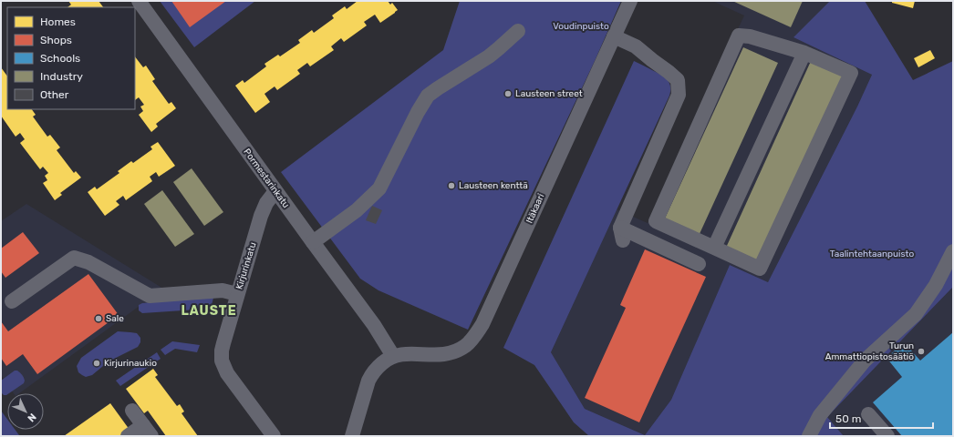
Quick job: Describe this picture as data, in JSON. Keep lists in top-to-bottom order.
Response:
{
  "streets": {
    "street": ["Pormestarinkatu", "Itäkaari", "Kirjurinkatu"]
  },
  "crossings": [
    ["Pormestarinkatu", "Itäkaari"],
    ["Pormestarinkatu", "Kirjurinkatu"]
  ],
  "districts": ["LAUSTE"],
  "parks": ["Voudinpuisto", "Taalintehtaanpuisto"],
  "places": [
    "Lausteen street",
    "Lausteen kenttä",
    "Sale",
    "Turun Ammattiopistosäätiö",
    "Kirjurinaukio"
  ],
  "legend": [
    "Homes",
    "Shops",
    "Schools",
    "Industry",
    "Other"
  ],
  "scale_bar": "50 m",
  "north": "bottom right"
}
